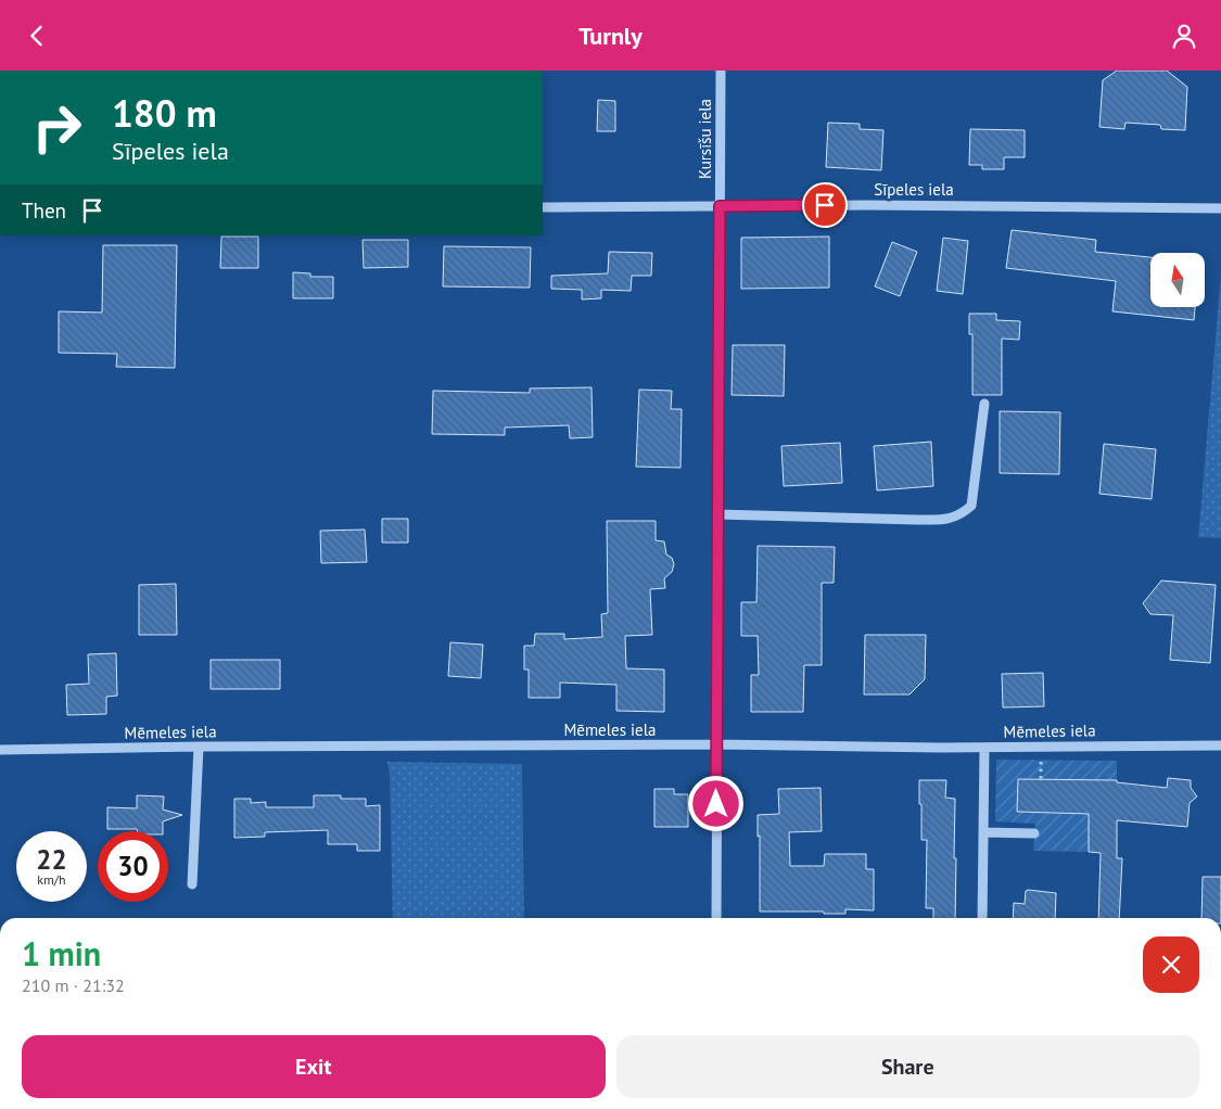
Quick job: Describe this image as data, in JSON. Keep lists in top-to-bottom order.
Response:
{
  "streets": {
    "street": ["Kursīšu iela", "Sīpeles iela", "Mēmeles iela"]
  },
  "crossings": [
    ["Kursīšu iela", "Sīpeles iela"],
    ["Kursīšu iela", "Mēmeles iela"]
  ],
  "north": "top",
  "page": {
    "header": "Turnly",
    "turn": ["180 m", "Sīpeles iela"],
    "then": "Then",
    "speed": "22 km/h",
    "limit": "30",
    "heading": ["1 min", "210 m · 21:32"],
    "buttons": ["Exit", "Share"]
  }
}
